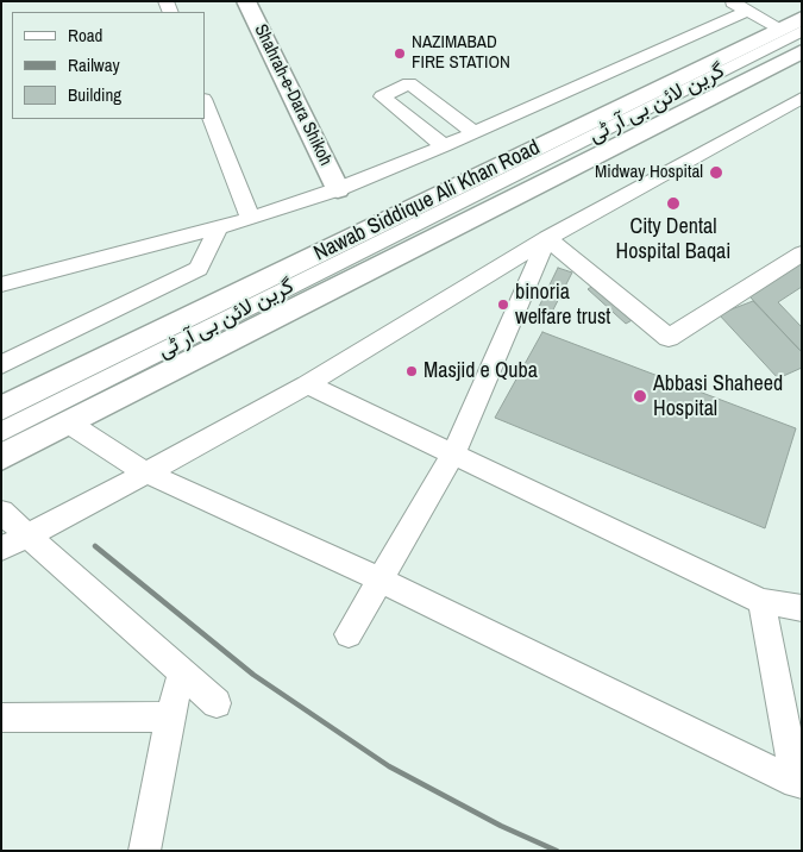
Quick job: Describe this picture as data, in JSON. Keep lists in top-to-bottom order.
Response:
{
  "streets": {
    "main road": ["Shahrah-e-Dara Shikoh", "Nawab Siddique Ali Khan Road"],
    "street": ["گرین لائن بی آر ٹی"]
  },
  "crossings": [
    ["Shahrah-e-Dara Shikoh", "Nawab Siddique Ali Khan Road"],
    ["گرین لائن بی آر ٹی", "Nawab Siddique Ali Khan Road"]
  ],
  "places": [
    "NAZIMABAD FIRE STATION",
    "Midway Hospital",
    "City Dental Hospital Baqai",
    "binoria welfare trust",
    "Masjid e Quba",
    "Abbasi Shaheed Hospital"
  ],
  "legend": ["Road", "Railway", "Building"]
}
